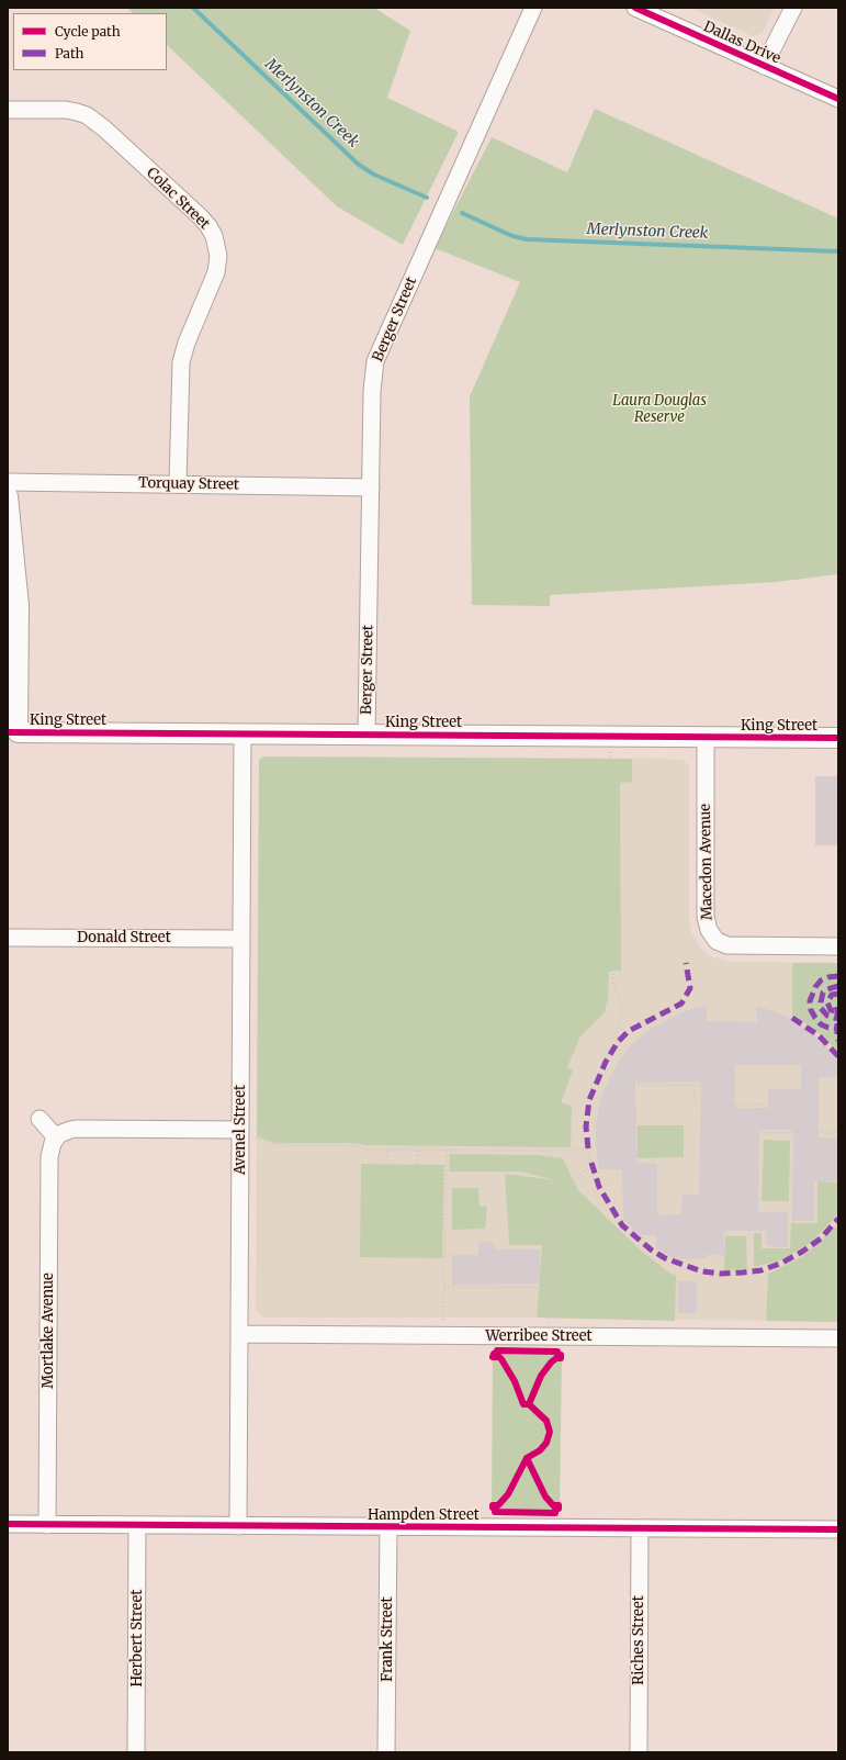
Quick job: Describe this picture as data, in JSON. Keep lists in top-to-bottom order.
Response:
{
  "streets": {
    "street": [
      "Dallas Drive",
      "Colac Street",
      "Berger Street",
      "Torquay Street",
      "King Street",
      "Macedon Avenue",
      "Donald Street",
      "Avenel Street",
      "Mortlake Avenue",
      "Werribee Street",
      "Hampden Street",
      "Herbert Street",
      "Frank Street",
      "Riches Street"
    ]
  },
  "crossings": [
    ["Colac Street", "Torquay Street"],
    ["Berger Street", "Torquay Street"],
    ["Berger Street", "King Street"],
    ["King Street", "Macedon Avenue"],
    ["King Street", "Avenel Street"],
    ["Donald Street", "Avenel Street"],
    ["Avenel Street", "Werribee Street"],
    ["Avenel Street", "Hampden Street"],
    ["Mortlake Avenue", "Hampden Street"],
    ["Hampden Street", "Herbert Street"],
    ["Hampden Street", "Frank Street"],
    ["Hampden Street", "Riches Street"]
  ],
  "water": ["Merlynston Creek"],
  "parks": ["Laura Douglas Reserve"],
  "legend": ["Cycle path", "Path"]
}
